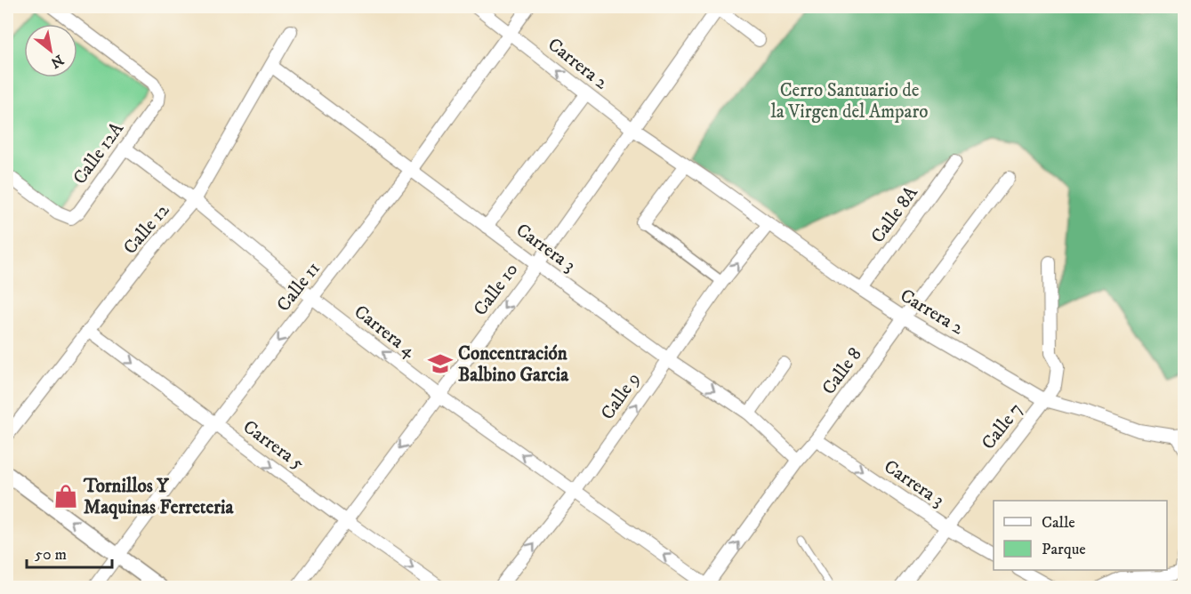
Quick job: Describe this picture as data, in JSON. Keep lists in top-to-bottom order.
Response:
{
  "streets": {
    "street": [
      "Carrera 2",
      "Calle 12A",
      "Calle 8A",
      "Calle 12",
      "Carrera 3",
      "Calle 11",
      "Calle 10",
      "Carrera 4",
      "Calle 8",
      "Calle 9",
      "Calle 7",
      "Carrera 5"
    ]
  },
  "crossings": [
    ["Carrera 2", "Calle 8A"],
    ["Carrera 2", "Calle 11"],
    ["Carrera 2", "Calle 10"],
    ["Carrera 2", "Calle 8"],
    ["Carrera 2", "Calle 9"],
    ["Carrera 2", "Calle 7"],
    ["Calle 12A", "Carrera 4"],
    ["Calle 12", "Carrera 3"],
    ["Calle 12", "Carrera 4"],
    ["Calle 12", "Carrera 5"],
    ["Carrera 3", "Calle 11"],
    ["Carrera 3", "Calle 10"],
    ["Carrera 3", "Calle 8"],
    ["Carrera 3", "Calle 9"],
    ["Carrera 3", "Calle 7"],
    ["Calle 11", "Carrera 4"],
    ["Calle 11", "Carrera 5"],
    ["Calle 10", "Carrera 4"],
    ["Calle 10", "Carrera 5"],
    ["Carrera 4", "Calle 8"],
    ["Carrera 4", "Calle 9"]
  ],
  "one_way": [
    "Calle 10",
    "Carrera 4",
    "Calle 9",
    "Carrera 5"
  ],
  "parks": ["Cerro Santuario de la Virgen del Amparo"],
  "places": {
    "school or university": ["Concentración Balbino Garcia"],
    "shop": ["Tornillos Y Maquinas Ferreteria"]
  },
  "legend": ["Calle", "Parque"],
  "scale_bar": "50 m",
  "north": "bottom right"
}
